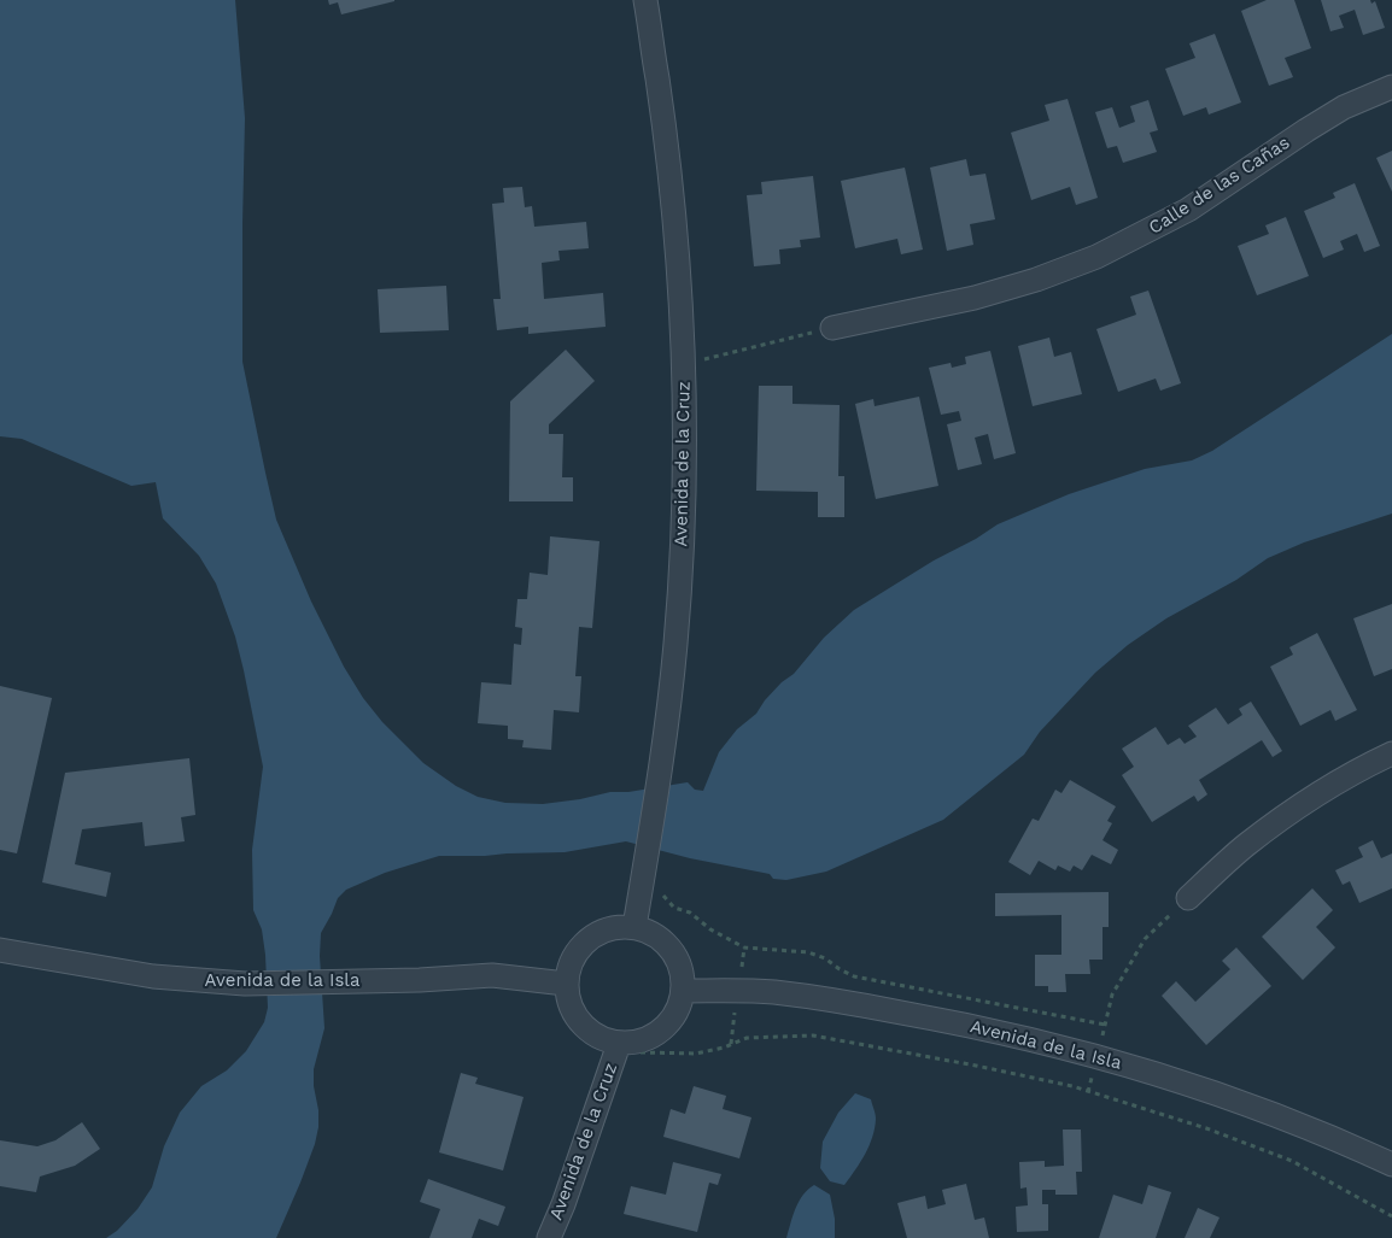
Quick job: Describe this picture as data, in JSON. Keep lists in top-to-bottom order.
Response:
{
  "streets": {
    "street": ["Calle de las Cañas", "Avenida de la Cruz", "Avenida de la Isla"]
  },
  "crossings": [
    ["Avenida de la Cruz", "Avenida de la Isla"]
  ]
}
